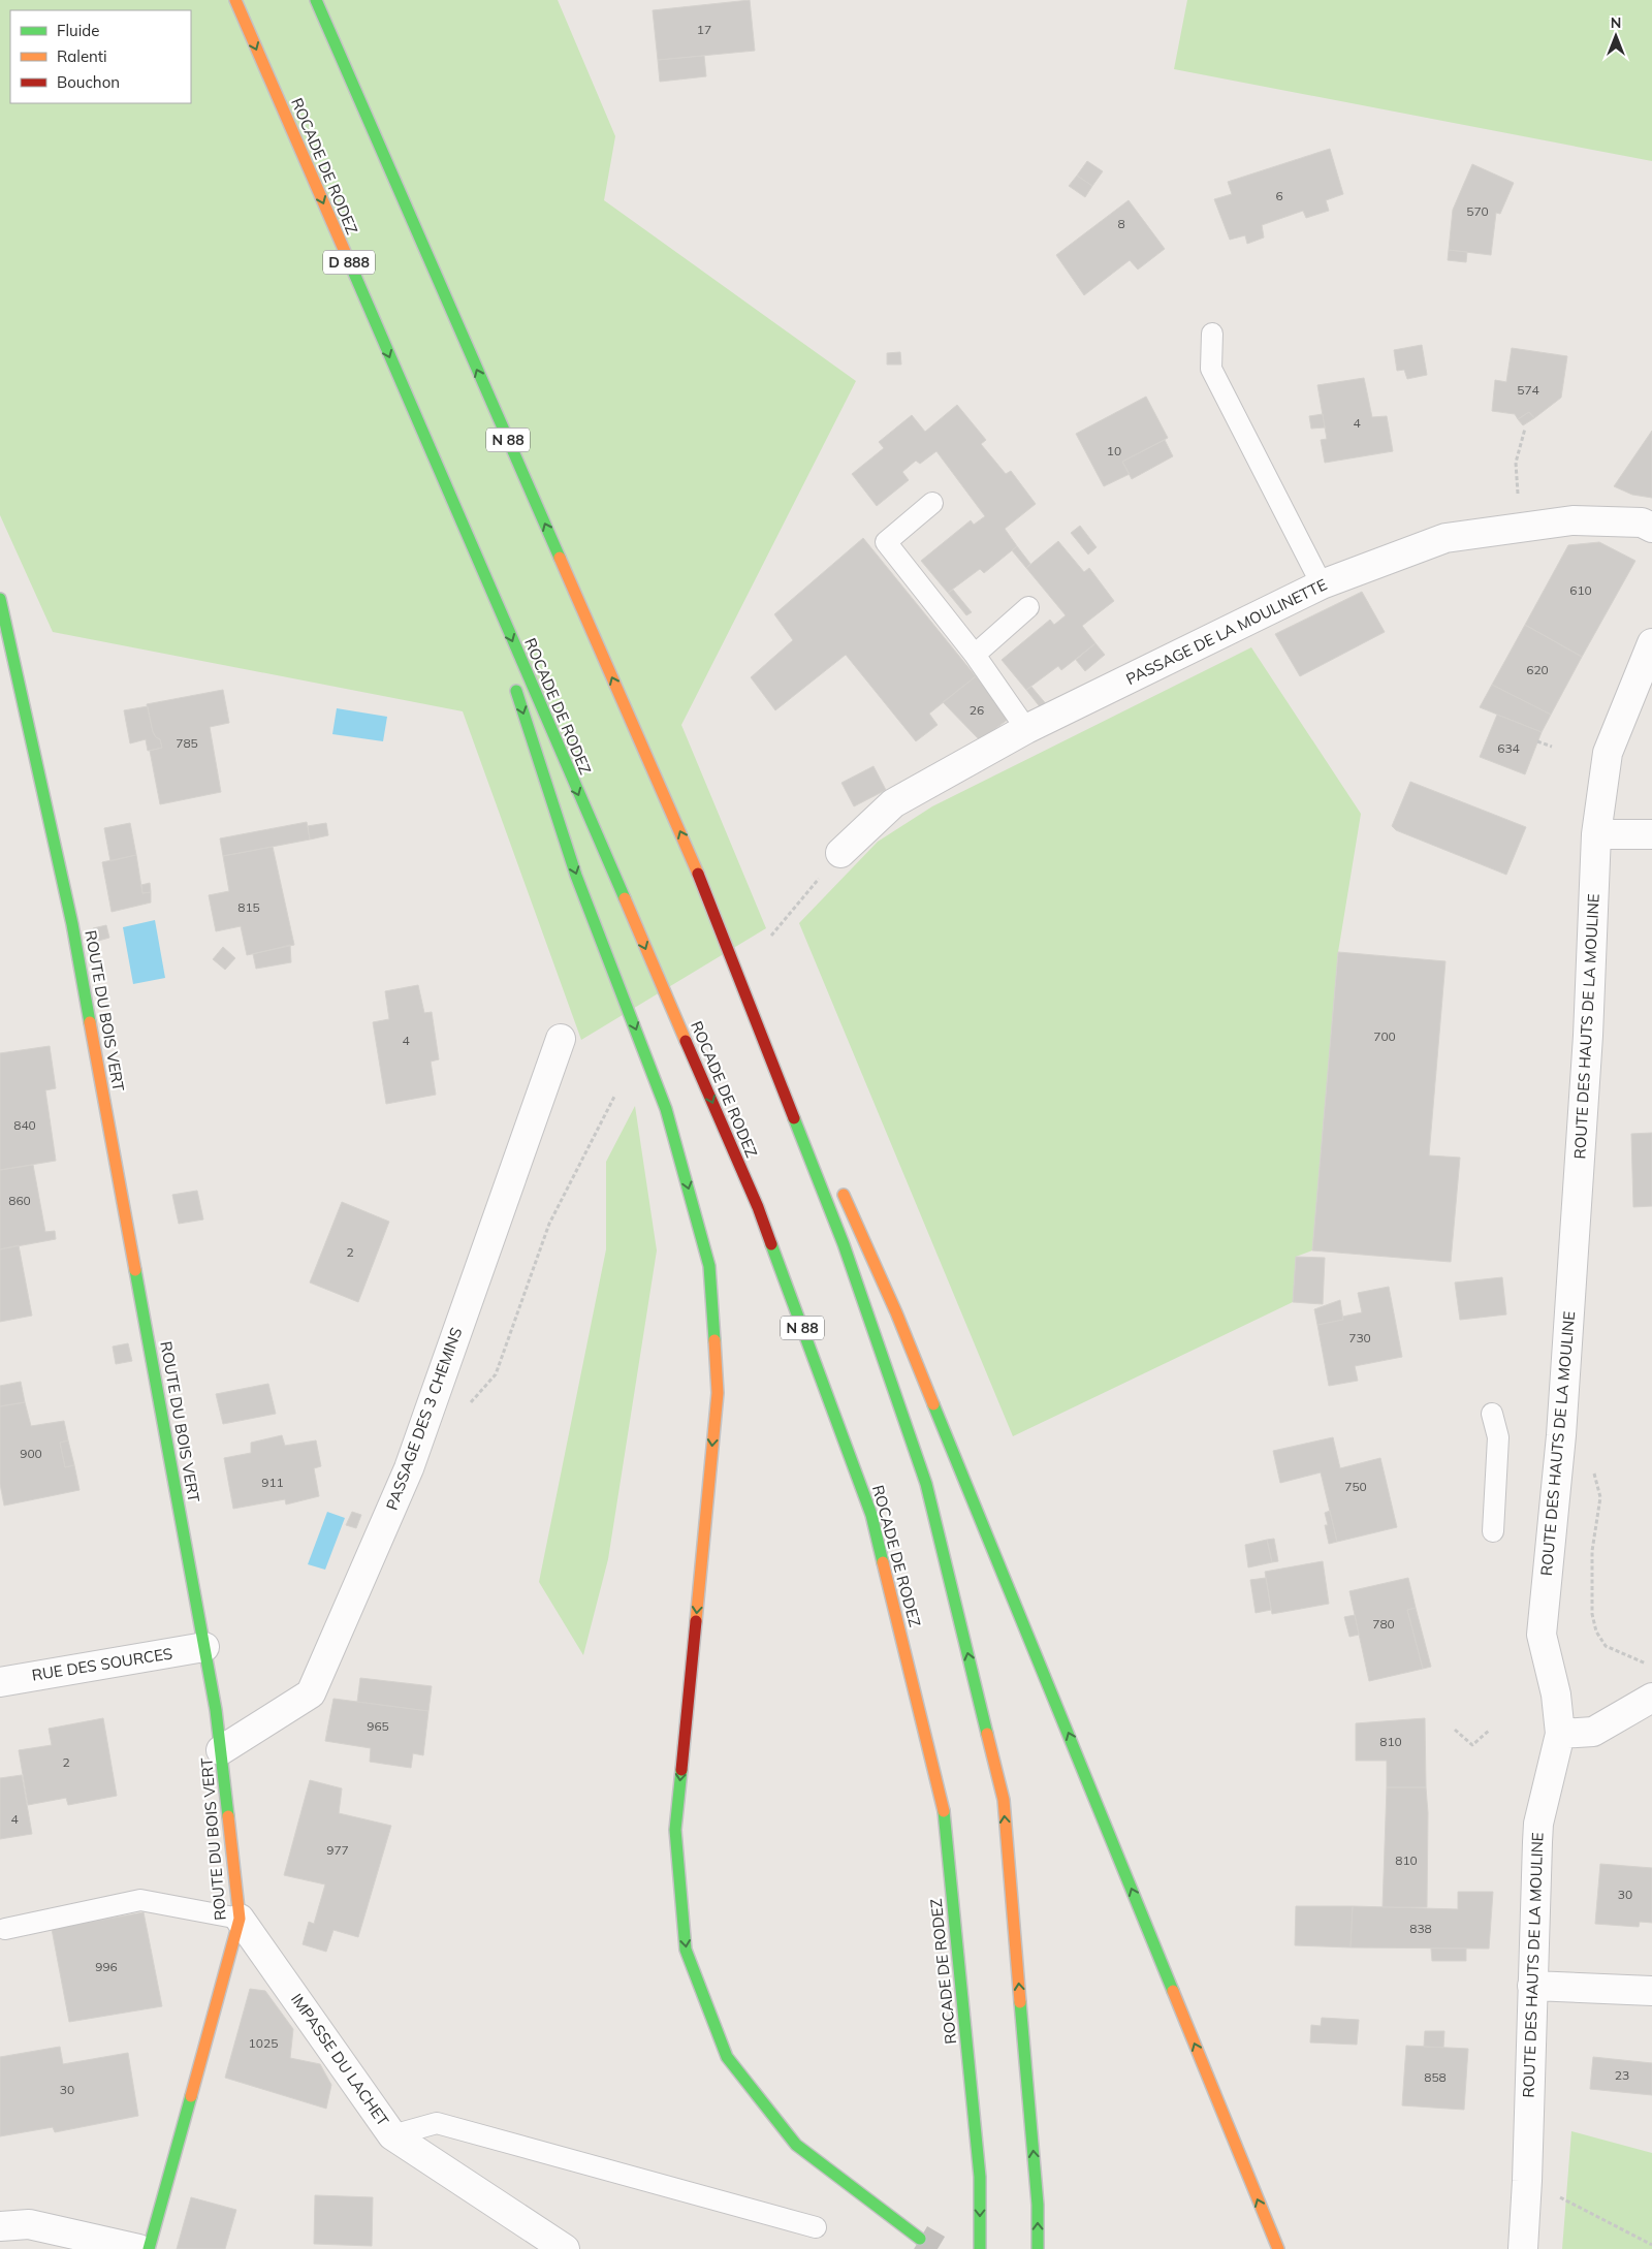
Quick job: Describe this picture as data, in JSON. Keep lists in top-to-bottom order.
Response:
{
  "streets": {
    "main road": [
      "ROCADE DE RODEZ",
      "D 888",
      "N 88",
      "ROUTE DU BOIS VERT"
    ],
    "street": [
      "PASSAGE DE LA MOULINETTE",
      "ROUTE DES HAUTS DE LA MOULINE",
      "PASSAGE DES 3 CHEMINS",
      "RUE DES SOURCES",
      "IMPASSE DU LACHET"
    ]
  },
  "crossings": [
    ["ROUTE DU BOIS VERT", "PASSAGE DES 3 CHEMINS"],
    ["ROUTE DU BOIS VERT", "RUE DES SOURCES"],
    ["ROUTE DU BOIS VERT", "IMPASSE DU LACHET"]
  ],
  "house_numbers": [
    "17",
    "6",
    "570",
    "8",
    "574",
    "4",
    "10",
    "610",
    "620",
    "26",
    "785",
    "634",
    "815",
    "700",
    "4",
    "840",
    "860",
    "2",
    "730",
    "900",
    "911",
    "750",
    "780",
    "965",
    "810",
    "2",
    "4",
    "977",
    "810",
    "30",
    "838",
    "996",
    "1025",
    "23",
    "858",
    "30"
  ],
  "legend": ["Fluide", "Ralenti", "Bouchon"],
  "north": "top"
}
